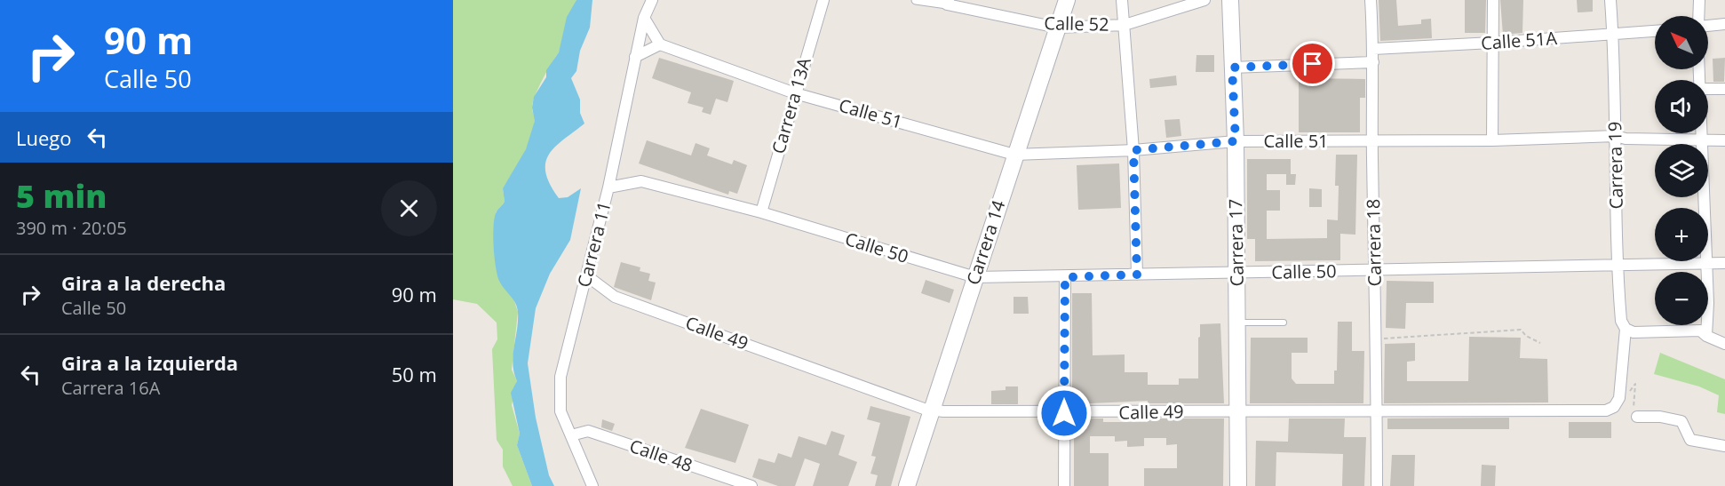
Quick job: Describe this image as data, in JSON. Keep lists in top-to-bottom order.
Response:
{
  "streets": {
    "main road": ["Carrera 14", "Carrera 17"],
    "street": [
      "Calle 52",
      "Calle 51A",
      "Carrera 13A",
      "Calle 51",
      "Carrera 19",
      "Carrera 18",
      "Carrera 11",
      "Calle 50",
      "Calle 49",
      "Calle 48"
    ]
  },
  "crossings": [
    ["Calle 52", "Carrera 14"],
    ["Calle 51A", "Carrera 19"],
    ["Calle 51A", "Carrera 18"],
    ["Carrera 13A", "Calle 51"],
    ["Carrera 13A", "Calle 50"],
    ["Calle 51", "Carrera 19"],
    ["Calle 51", "Carrera 14"],
    ["Calle 51", "Carrera 17"],
    ["Calle 51", "Carrera 18"],
    ["Carrera 19", "Calle 50"],
    ["Carrera 19", "Calle 49"],
    ["Carrera 14", "Calle 50"],
    ["Carrera 14", "Calle 49"],
    ["Carrera 17", "Calle 50"],
    ["Carrera 17", "Calle 49"],
    ["Carrera 18", "Calle 50"],
    ["Carrera 18", "Calle 49"],
    ["Carrera 11", "Calle 50"],
    ["Carrera 11", "Calle 49"],
    ["Carrera 11", "Calle 48"]
  ],
  "north": "top left",
  "page": {
    "turn": ["90 m", "Calle 50"],
    "map_buttons": ["+", "−"],
    "then": "Luego",
    "heading": ["5 min", "390 m · 20:05"],
    "list": [
      {
        "name": "Gira a la derecha",
        "note": "Calle 50",
        "value": "90 m"
      },
      {
        "name": "Gira a la izquierda",
        "note": "Carrera 16A",
        "value": "50 m"
      }
    ]
  }
}
